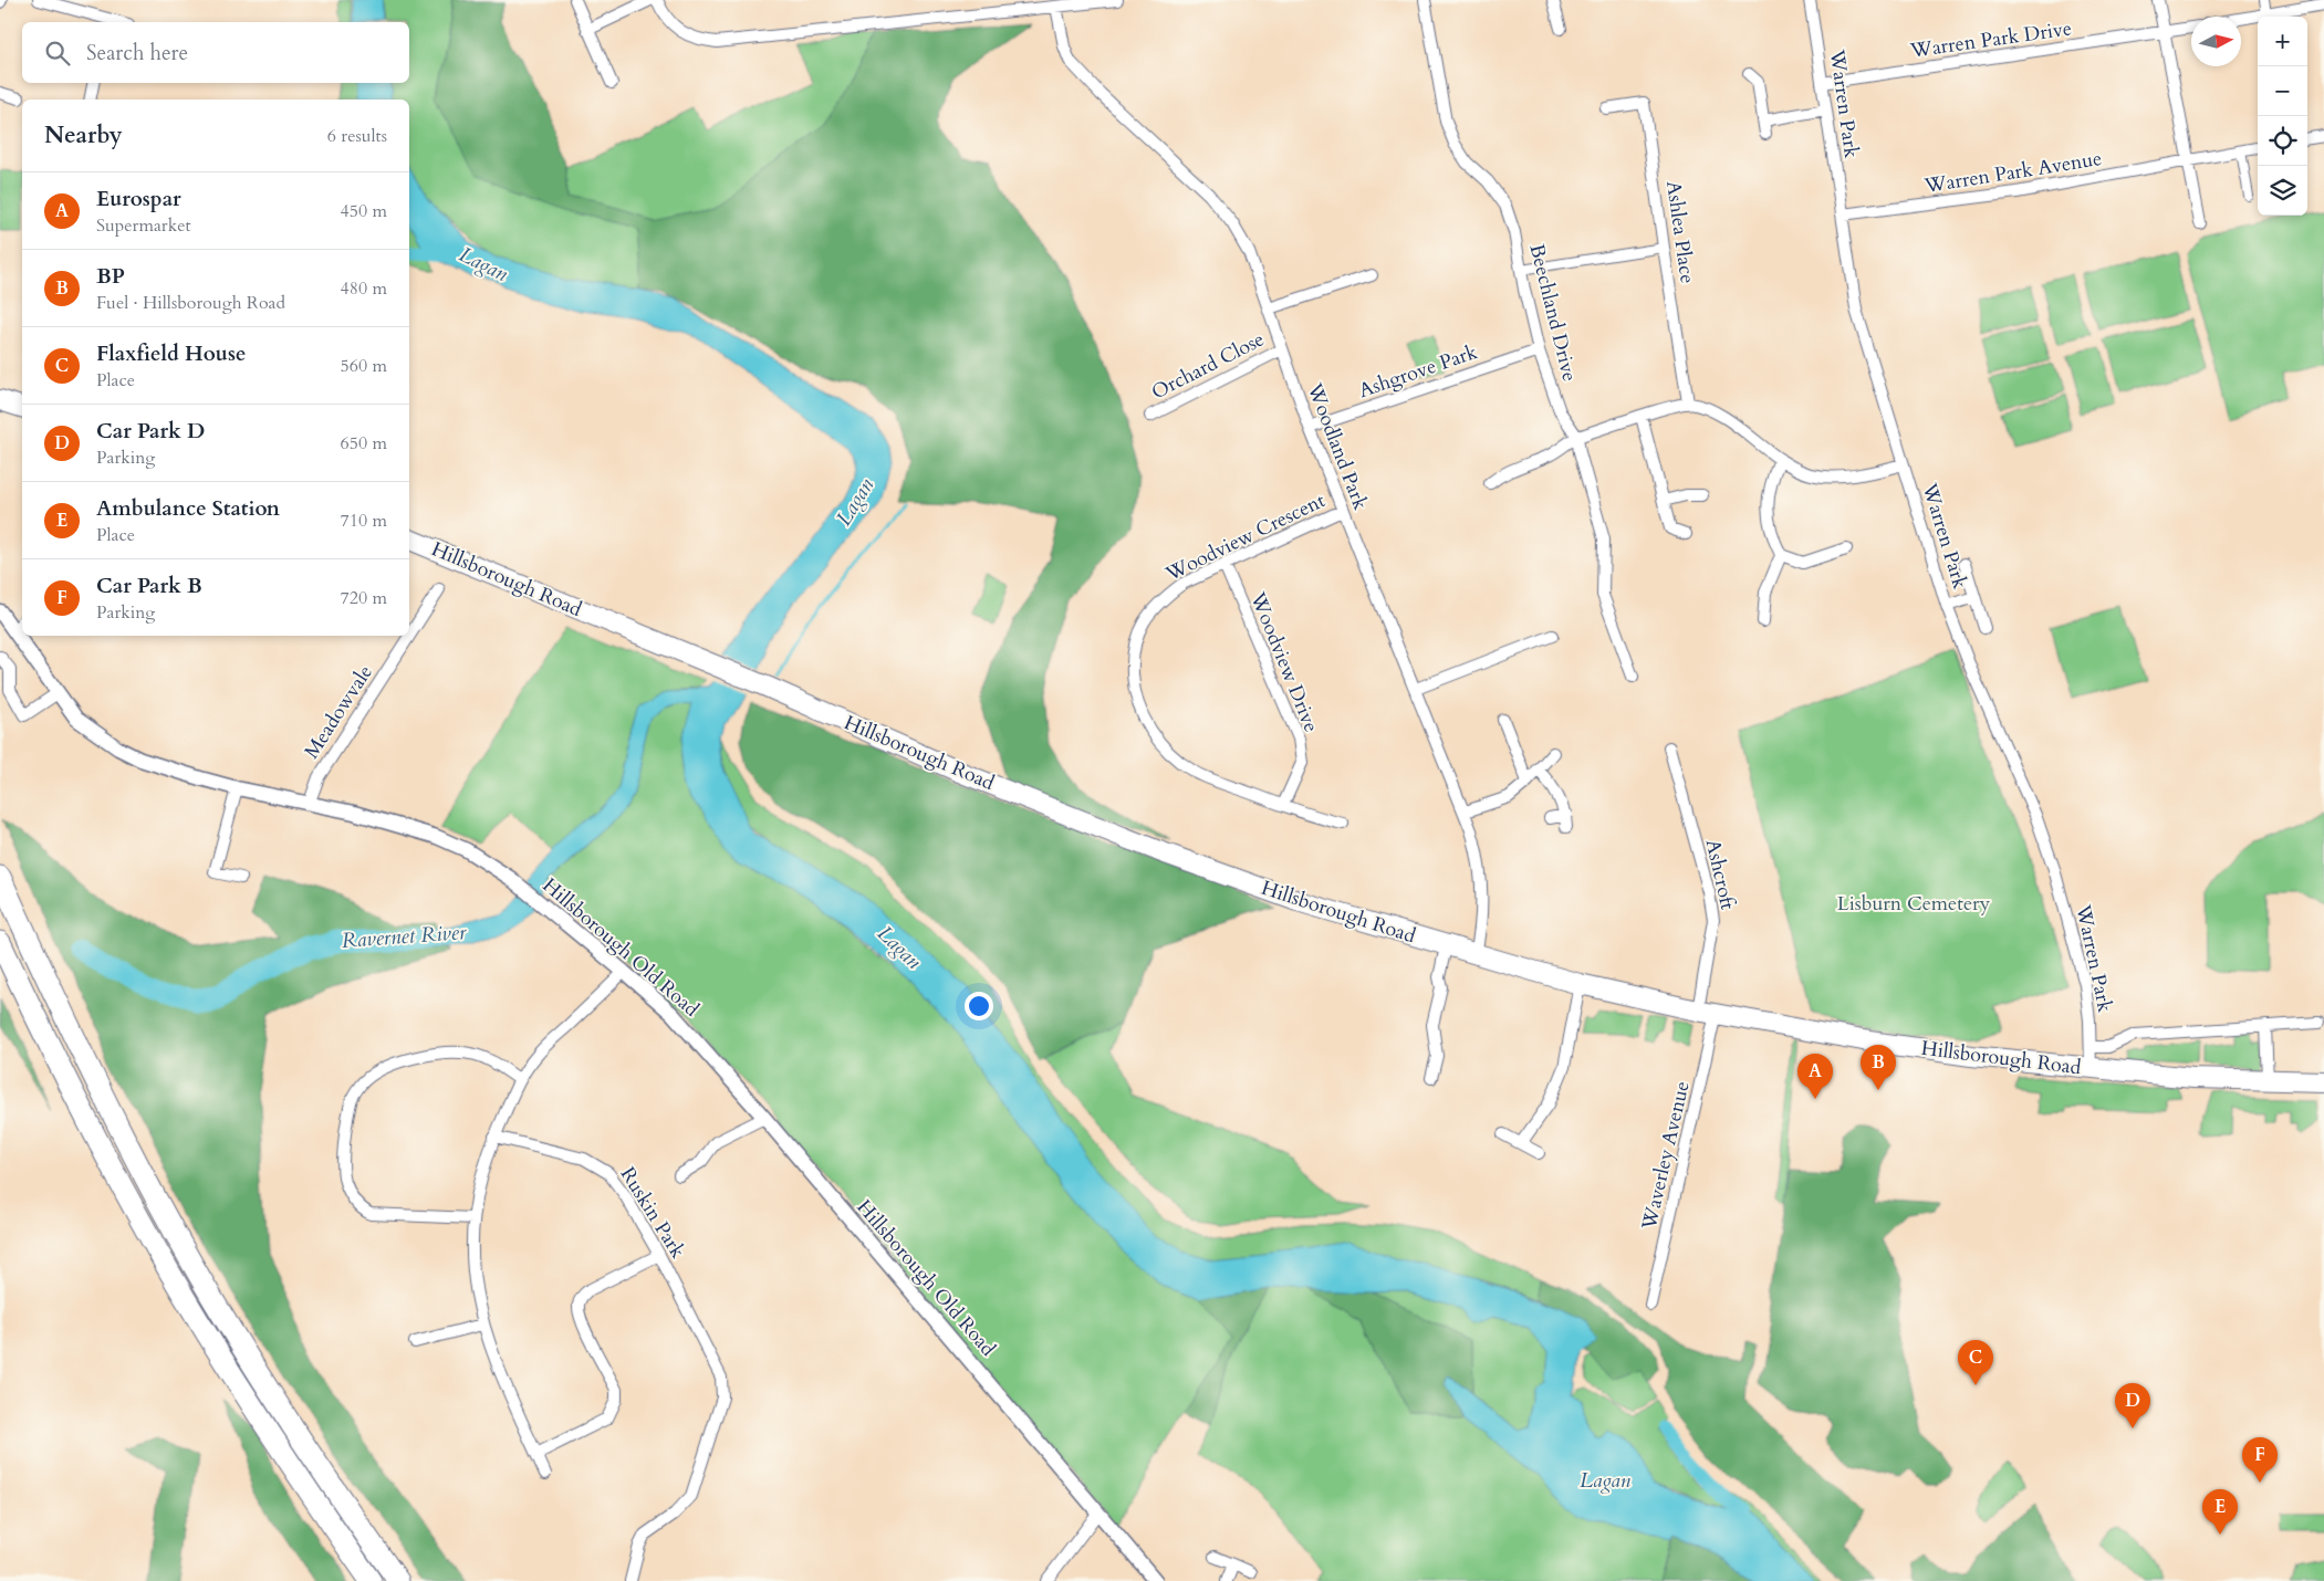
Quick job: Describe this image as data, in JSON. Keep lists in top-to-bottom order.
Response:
{
  "streets": {
    "highway": ["Hillsborough Road"],
    "street": [
      "Warren Park Drive",
      "Warren Park",
      "Warren Park Avenue",
      "Ashlea Place",
      "Beechland Drive",
      "Orchard Close",
      "Ashgrove Park",
      "Woodland Park",
      "Woodview Crescent",
      "Woodview Drive",
      "Meadowvale",
      "Ashcroft",
      "Hillsborough Old Road",
      "Waverley Avenue",
      "Ruskin Park"
    ]
  },
  "crossings": [
    ["Warren Park Drive", "Warren Park"],
    ["Warren Park", "Warren Park Avenue"],
    ["Warren Park", "Hillsborough Road"],
    ["Beechland Drive", "Ashgrove Park"],
    ["Orchard Close", "Woodland Park"],
    ["Ashgrove Park", "Woodland Park"],
    ["Woodland Park", "Woodview Crescent"],
    ["Woodland Park", "Hillsborough Road"],
    ["Woodview Crescent", "Woodview Drive"],
    ["Hillsborough Road", "Ashcroft"],
    ["Hillsborough Road", "Waverley Avenue"],
    ["Meadowvale", "Hillsborough Old Road"],
    ["Ashcroft", "Waverley Avenue"]
  ],
  "water": ["Lagan", "Ravernet River"],
  "parks": ["Lisburn Cemetery"],
  "north": "right",
  "page": {
    "map_buttons": ["+", "−"],
    "search": "Search here",
    "heading": ["Nearby", "6 results"],
    "list": [
      {
        "mark": "A",
        "name": "Eurospar",
        "note": "Supermarket",
        "value": "450 m"
      },
      {
        "mark": "B",
        "name": "BP",
        "note": "Fuel · Hillsborough Road",
        "value": "480 m"
      },
      {
        "mark": "C",
        "name": "Flaxfield House",
        "note": "Place",
        "value": "560 m"
      },
      {
        "mark": "D",
        "name": "Car Park D",
        "note": "Parking",
        "value": "650 m"
      },
      {
        "mark": "E",
        "name": "Ambulance Station",
        "note": "Place",
        "value": "710 m"
      },
      {
        "mark": "F",
        "name": "Car Park B",
        "note": "Parking",
        "value": "720 m"
      }
    ],
    "pins": [
      "B",
      "A",
      "C",
      "D",
      "F",
      "E"
    ]
  }
}
